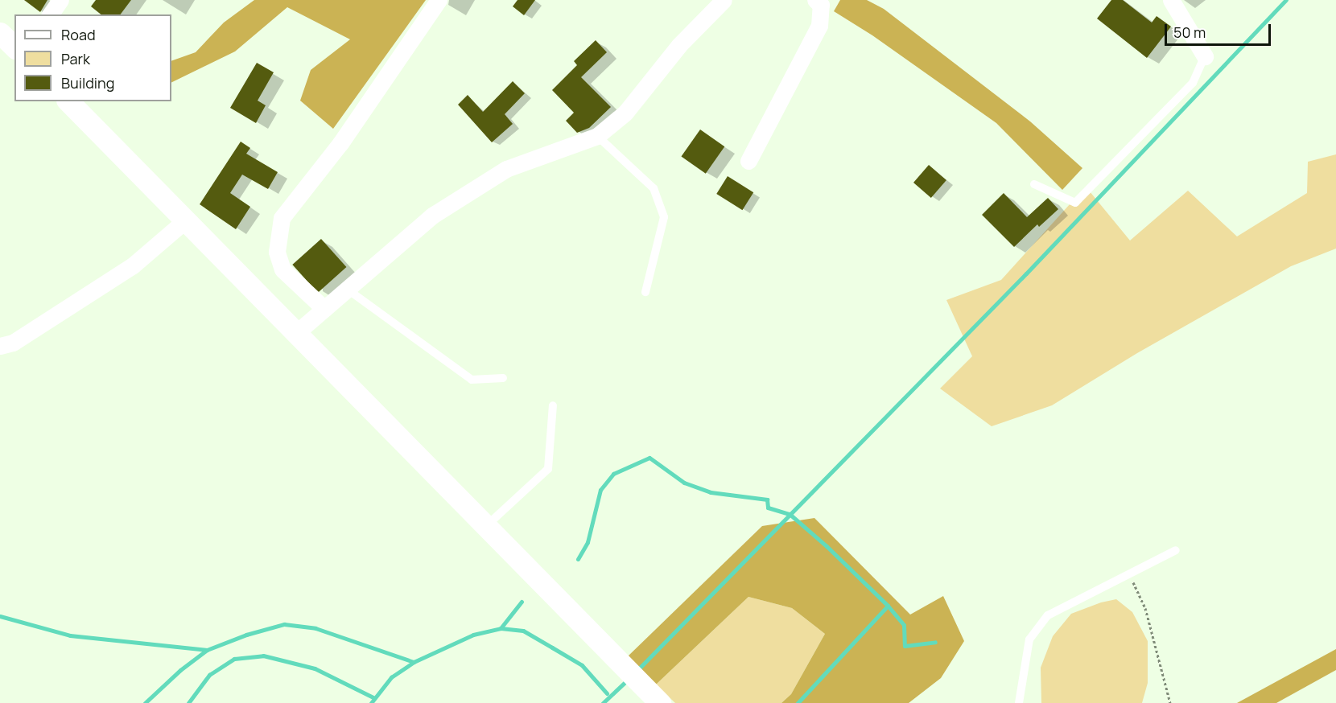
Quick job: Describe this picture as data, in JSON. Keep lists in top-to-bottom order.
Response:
{
  "legend": ["Road", "Park", "Building"],
  "scale_bar": "50 m"
}
